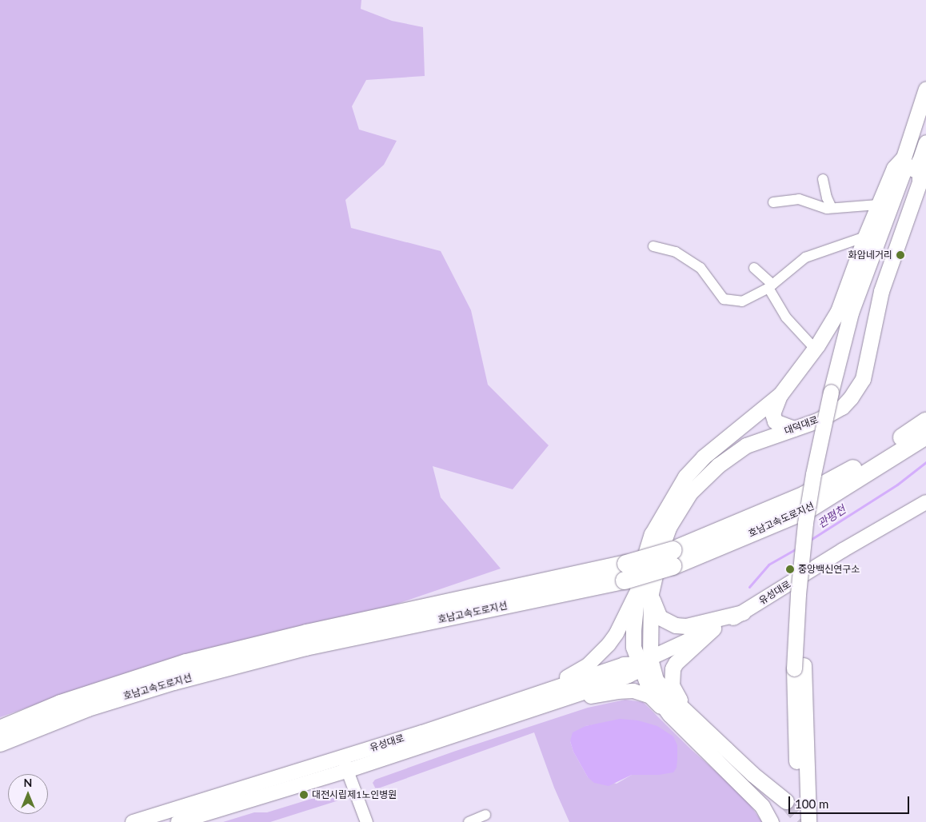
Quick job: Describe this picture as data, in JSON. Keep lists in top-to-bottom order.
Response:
{
  "streets": {
    "highway": ["호남고속도로지선"],
    "main road": ["대덕대로", "유성대로"]
  },
  "crossings": [
    ["대덕대로", "호남고속도로지선"],
    ["대덕대로", "유성대로"]
  ],
  "water": ["관평천"],
  "places": ["화암네거리", "중앙백신연구소", "대전시립제1노인병원"],
  "scale_bar": "100 m",
  "north": "top"
}
